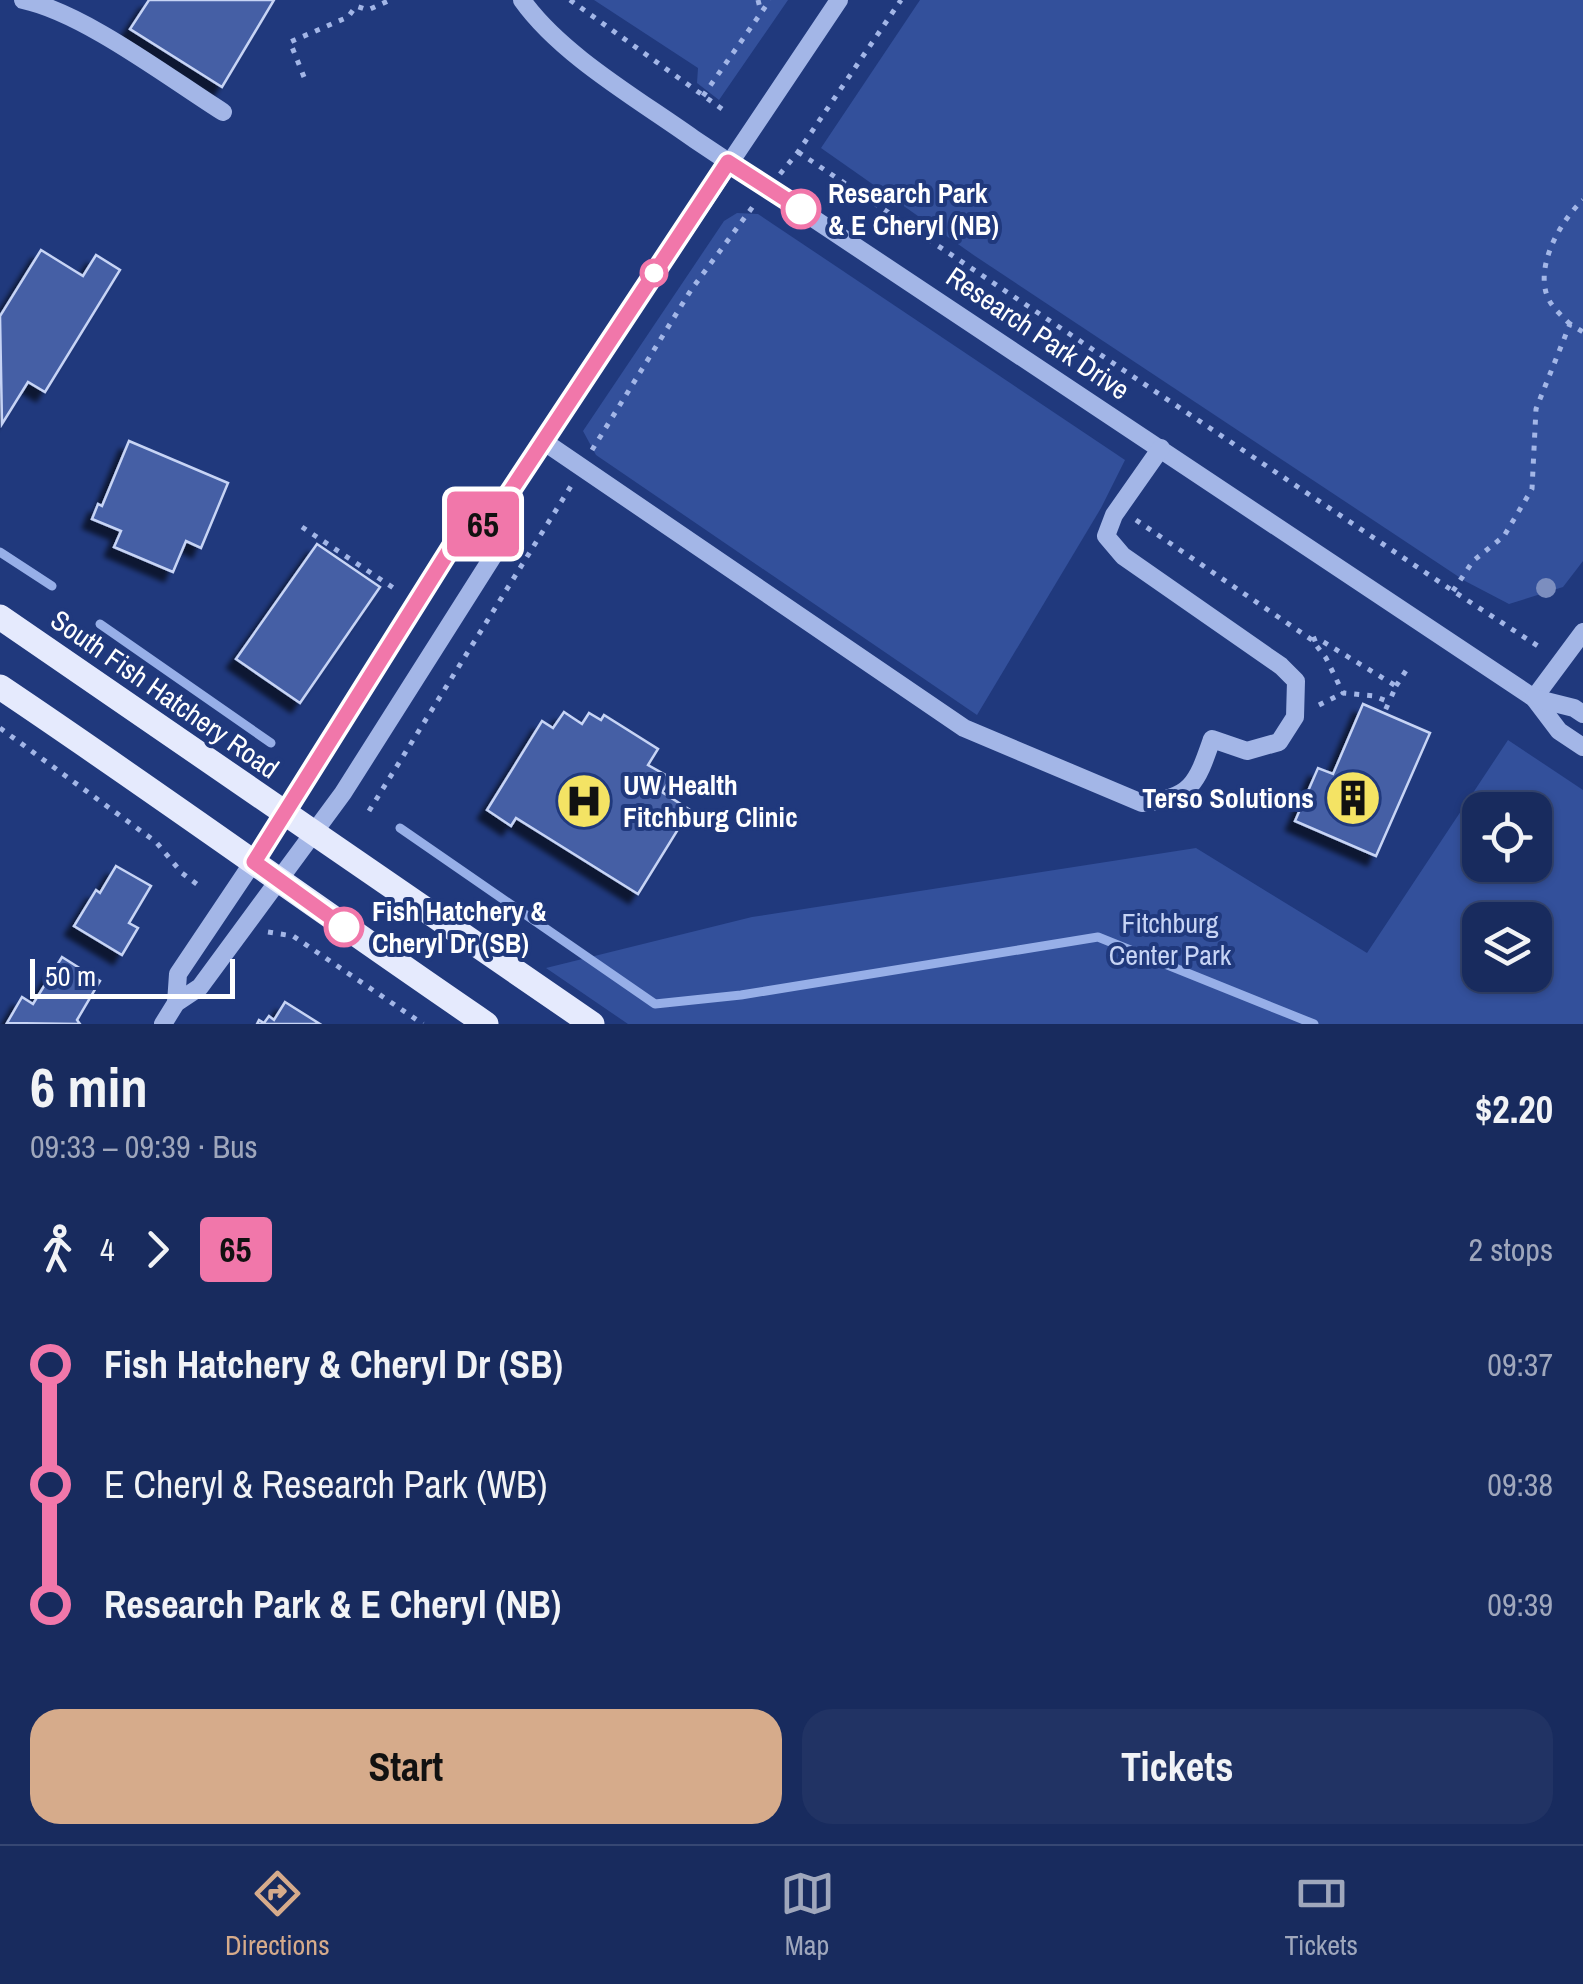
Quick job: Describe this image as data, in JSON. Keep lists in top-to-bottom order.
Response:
{
  "streets": {
    "main road": ["South Fish Hatchery Road"],
    "street": ["Research Park Drive"]
  },
  "parks": ["Fitchburg Center Park"],
  "places": {
    "other": ["Research Park & E Cheryl (NB)", "Fish Hatchery & Cheryl Dr (SB)"],
    "building": ["Terso Solutions"],
    "hospital": ["UW Health Fitchburg Clinic"]
  },
  "lines": ["bus line 65"],
  "scale_bar": "50 m",
  "page": {
    "on_map": "65",
    "scale": "50 m",
    "heading": ["6 min", "09:33 – 09:39 · Bus", "$2.20"],
    "legs": ["4", "65", "2 stops"],
    "list": [
      {
        "name": "Fish Hatchery & Cheryl Dr (SB)",
        "value": "09:37"
      },
      {
        "name": "E Cheryl & Research Park (WB)",
        "value": "09:38"
      },
      {
        "name": "Research Park & E Cheryl (NB)",
        "value": "09:39"
      }
    ],
    "buttons": ["Start", "Tickets"],
    "tabs": ["Directions", "Map", "Tickets"]
  }
}
